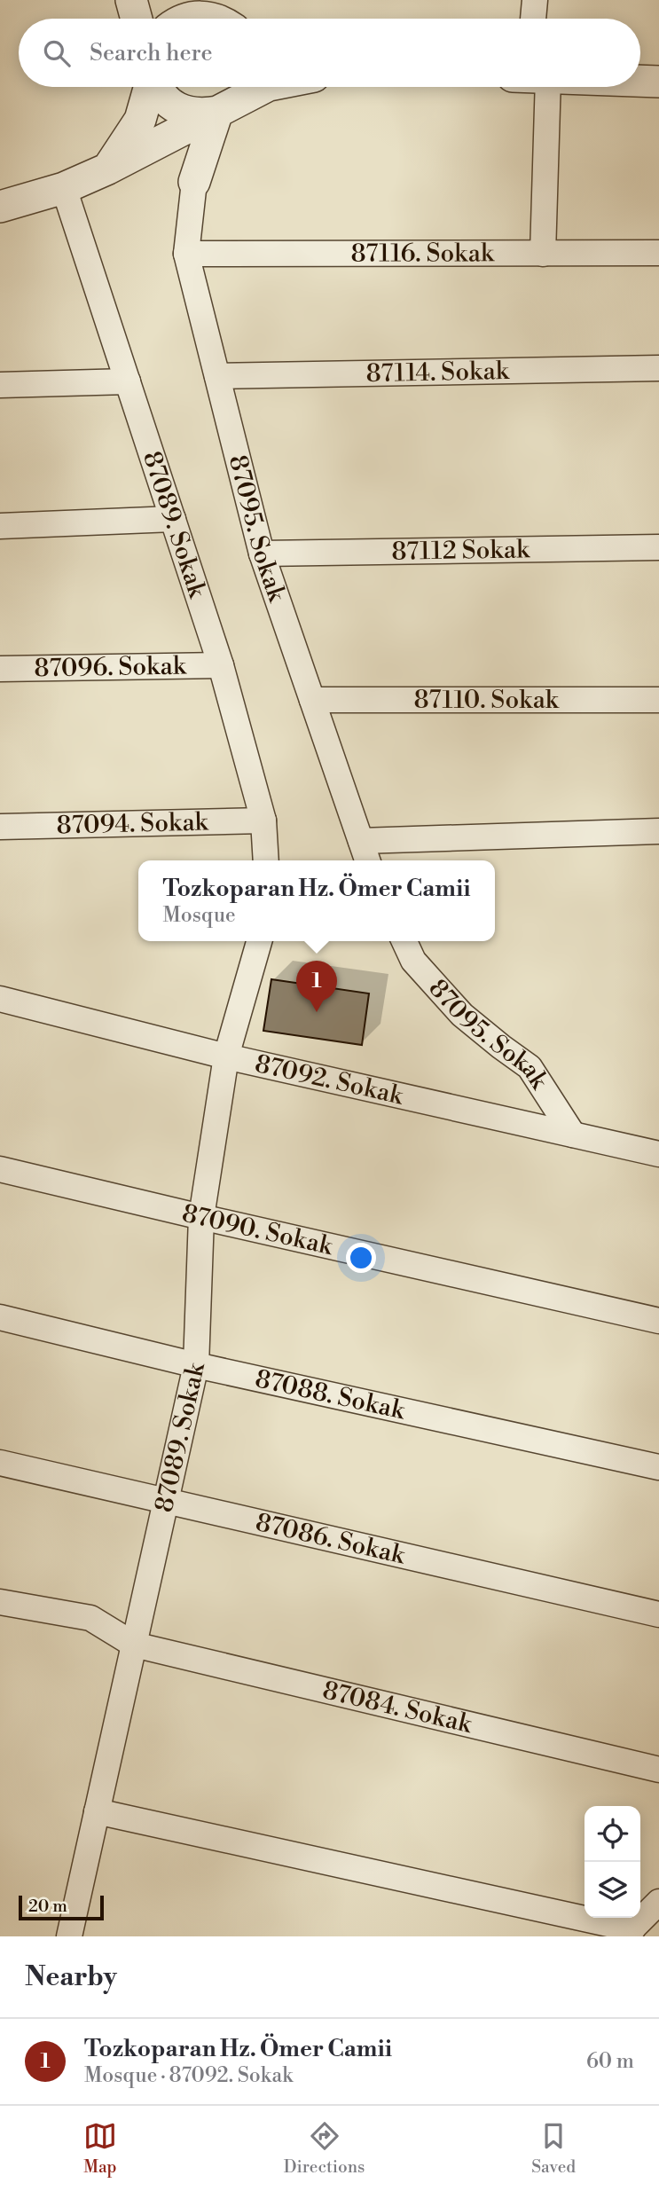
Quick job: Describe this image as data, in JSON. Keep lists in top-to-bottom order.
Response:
{
  "streets": {
    "street": [
      "87116. Sokak",
      "87114. Sokak",
      "87089. Sokak",
      "87095. Sokak",
      "87112 Sokak",
      "87096. Sokak",
      "87110. Sokak",
      "87094. Sokak",
      "87092. Sokak",
      "87090. Sokak",
      "87088. Sokak",
      "87086. Sokak",
      "87084. Sokak"
    ]
  },
  "crossings": [
    ["87116. Sokak", "87095. Sokak"],
    ["87114. Sokak", "87095. Sokak"],
    ["87089. Sokak", "87096. Sokak"],
    ["87089. Sokak", "87094. Sokak"],
    ["87089. Sokak", "87092. Sokak"],
    ["87089. Sokak", "87090. Sokak"],
    ["87089. Sokak", "87088. Sokak"],
    ["87089. Sokak", "87086. Sokak"],
    ["87089. Sokak", "87084. Sokak"],
    ["87095. Sokak", "87112 Sokak"],
    ["87095. Sokak", "87110. Sokak"],
    ["87095. Sokak", "87092. Sokak"]
  ],
  "scale_bar": "20 m",
  "page": {
    "search": "Search here",
    "popup": ["Tozkoparan Hz. Ömer Camii", "Mosque"],
    "pins": "1",
    "scale": "20 m",
    "heading": "Nearby",
    "list": [
      {
        "mark": "1",
        "name": "Tozkoparan Hz. Ömer Camii",
        "note": "Mosque · 87092. Sokak",
        "value": "60 m"
      }
    ],
    "nav": ["Map", "Directions", "Saved"]
  }
}
